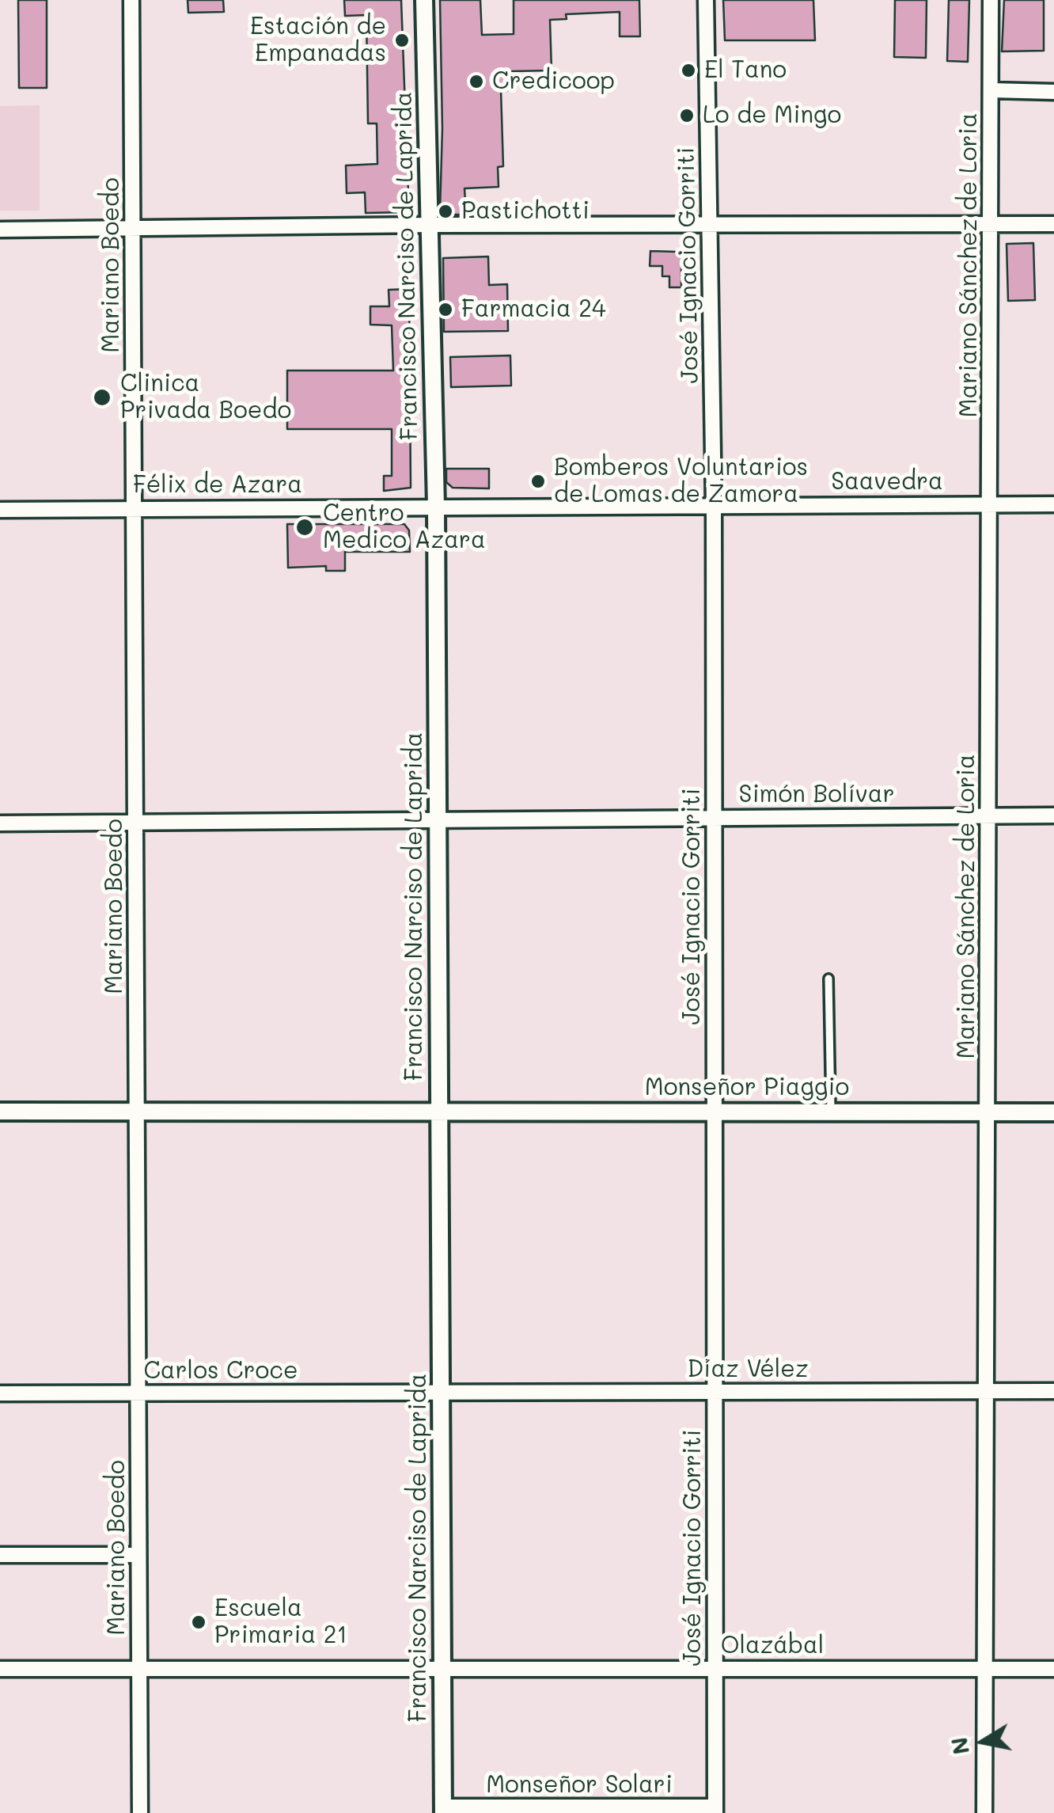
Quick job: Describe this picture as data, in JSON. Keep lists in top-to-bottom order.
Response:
{
  "streets": {
    "street": [
      "Mariano Boedo",
      "José Ignacio Gorriti",
      "Mariano Sánchez de Loria",
      "Francisco Narciso de Laprida",
      "Saavedra",
      "Félix de Azara",
      "Simón Bolívar",
      "Monseñor Piaggio",
      "Díaz Vélez",
      "Carlos Croce",
      "Olazábal",
      "Monseñor Solari"
    ]
  },
  "crossings": [
    ["Mariano Boedo", "Félix de Azara"],
    ["Mariano Boedo", "Simón Bolívar"],
    ["Mariano Boedo", "Monseñor Piaggio"],
    ["Mariano Boedo", "Carlos Croce"],
    ["Mariano Boedo", "Olazábal"],
    ["José Ignacio Gorriti", "Saavedra"],
    ["José Ignacio Gorriti", "Simón Bolívar"],
    ["José Ignacio Gorriti", "Monseñor Piaggio"],
    ["José Ignacio Gorriti", "Díaz Vélez"],
    ["José Ignacio Gorriti", "Olazábal"],
    ["José Ignacio Gorriti", "Monseñor Solari"],
    ["Mariano Sánchez de Loria", "Saavedra"],
    ["Mariano Sánchez de Loria", "Simón Bolívar"],
    ["Mariano Sánchez de Loria", "Monseñor Piaggio"],
    ["Mariano Sánchez de Loria", "Díaz Vélez"],
    ["Mariano Sánchez de Loria", "Olazábal"],
    ["Francisco Narciso de Laprida", "Saavedra"],
    ["Francisco Narciso de Laprida", "Félix de Azara"],
    ["Francisco Narciso de Laprida", "Simón Bolívar"],
    ["Francisco Narciso de Laprida", "Monseñor Piaggio"],
    ["Francisco Narciso de Laprida", "Díaz Vélez"],
    ["Francisco Narciso de Laprida", "Carlos Croce"],
    ["Francisco Narciso de Laprida", "Olazábal"],
    ["Francisco Narciso de Laprida", "Monseñor Solari"],
    ["Saavedra", "Félix de Azara"],
    ["Díaz Vélez", "Carlos Croce"]
  ],
  "places": [
    "Estación de Empanadas",
    "El Tano",
    "Credicoop",
    "Lo de Mingo",
    "Pastichotti",
    "Farmacia 24",
    "Clinica Privada Boedo",
    "Bomberos Voluntarios de Lomas de Zamora",
    "Centro Medico Azara",
    "Escuela Primaria 21"
  ],
  "north": "left"
}
